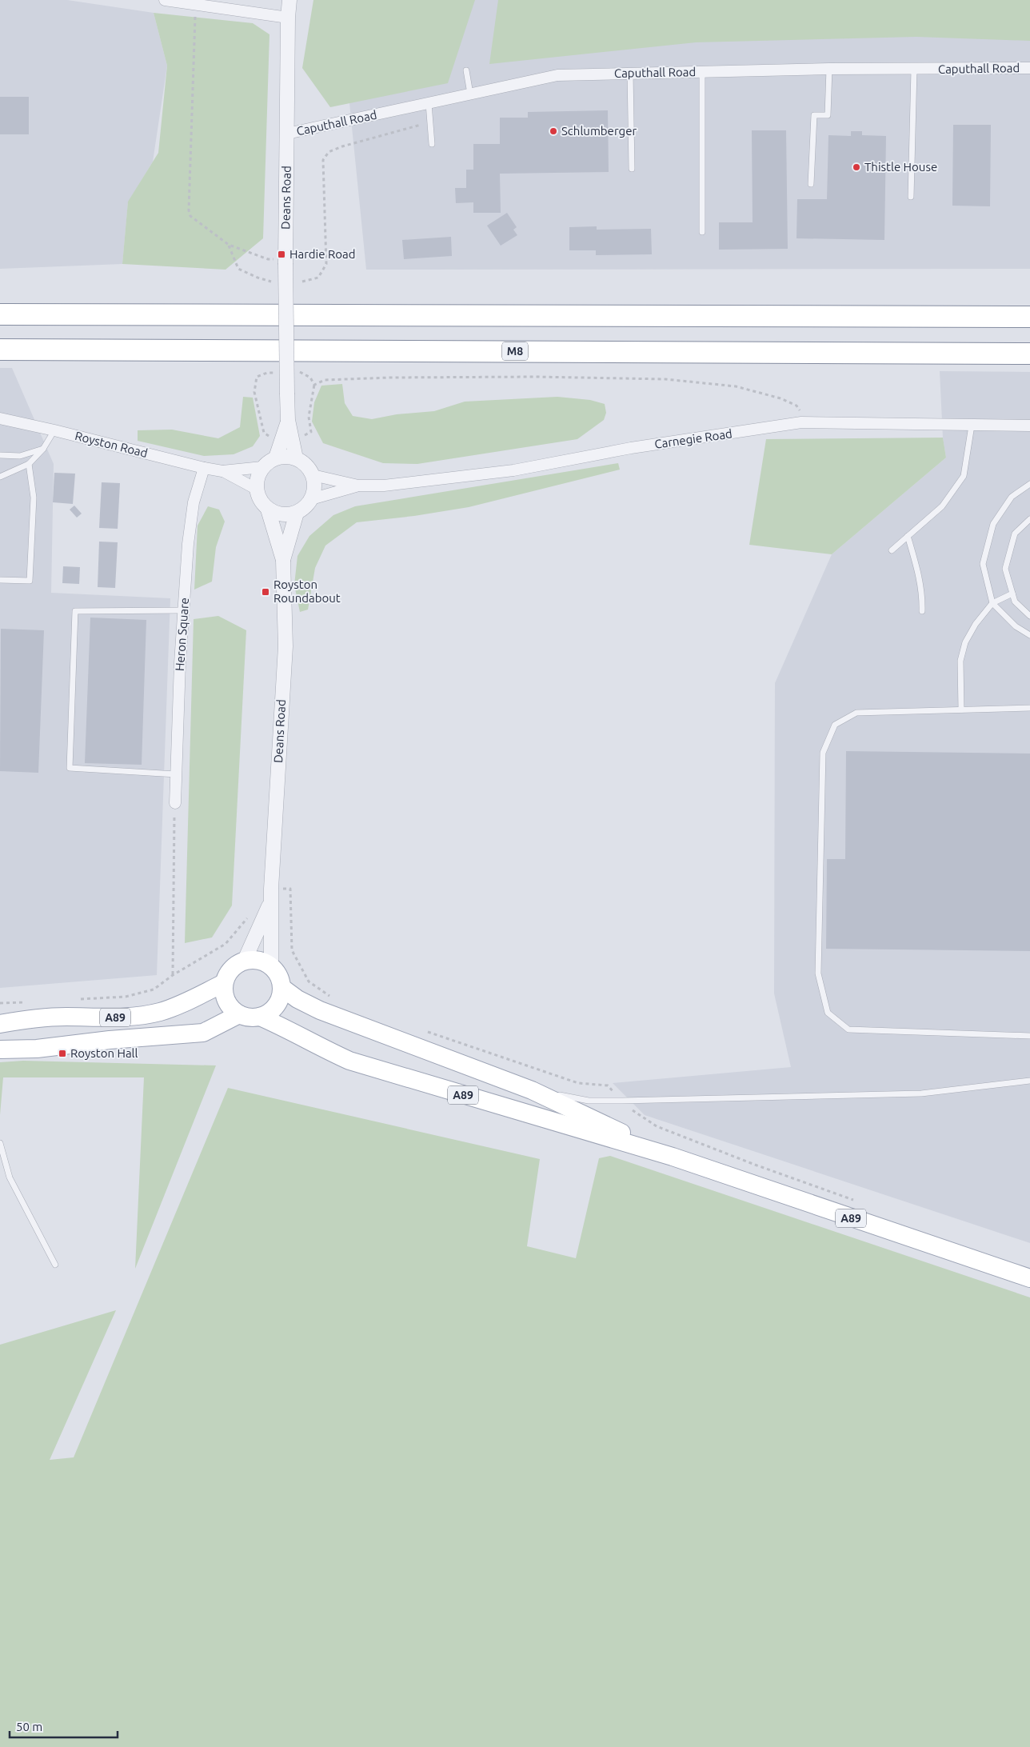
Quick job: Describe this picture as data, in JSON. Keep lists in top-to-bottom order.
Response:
{
  "streets": {
    "highway": ["M8"],
    "main road": ["A89"],
    "street": [
      "Caputhall Road",
      "Deans Road",
      "Carnegie Road",
      "Royston Road",
      "Heron Square"
    ]
  },
  "crossings": [
    ["Caputhall Road", "Deans Road"],
    ["Deans Road", "Carnegie Road"],
    ["Deans Road", "Royston Road"],
    ["Deans Road", "A89"],
    ["Carnegie Road", "Royston Road"],
    ["Royston Road", "Heron Square"]
  ],
  "places": {
    "other": ["Schlumberger", "Thistle House"],
    "transit": ["Hardie Road", "Royston Roundabout", "Royston Hall"]
  },
  "scale_bar": "50 m"
}
